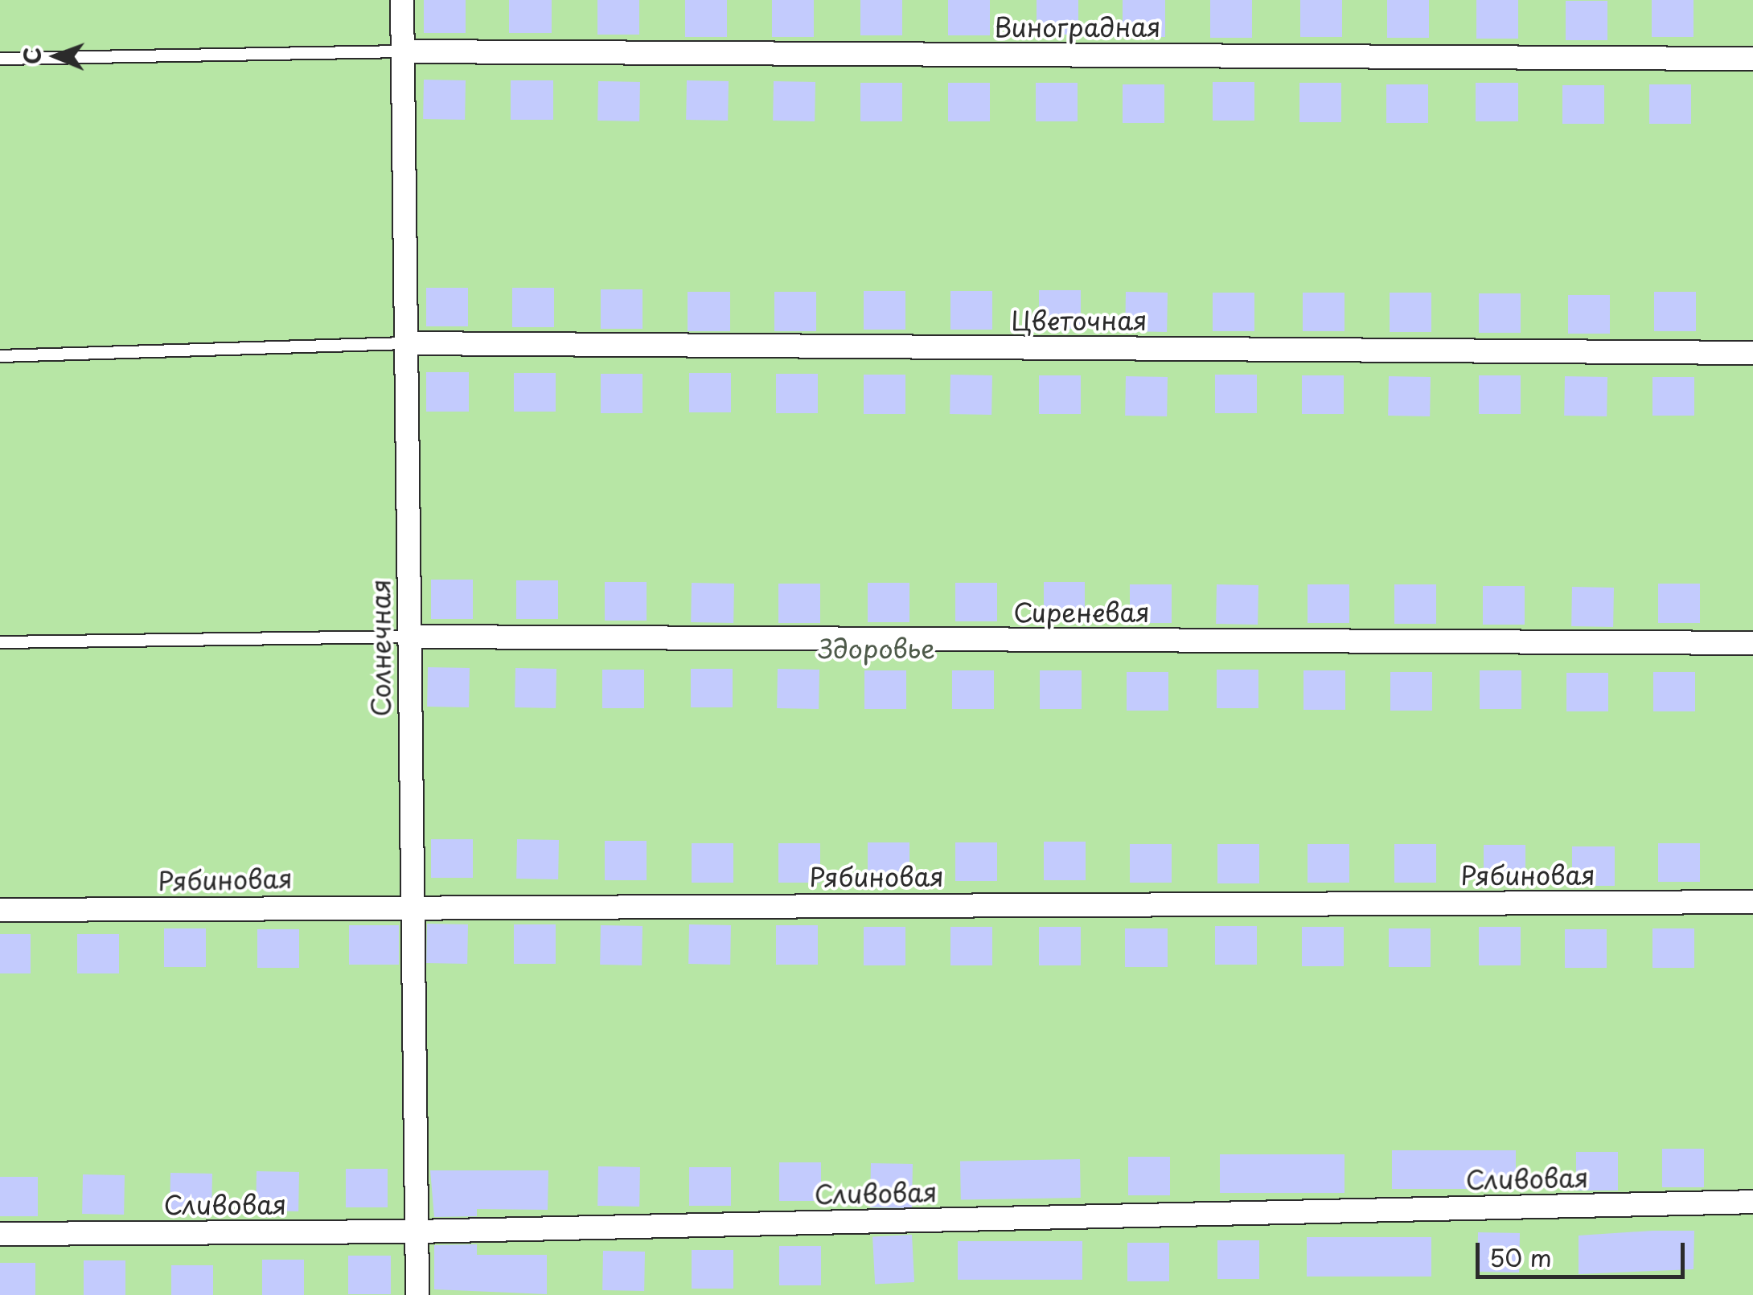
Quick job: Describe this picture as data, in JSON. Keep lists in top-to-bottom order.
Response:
{
  "streets": {
    "street": [
      "Виноградная",
      "Цветочная",
      "Сиреневая",
      "Солнечная",
      "Рябиновая",
      "Сливовая"
    ]
  },
  "crossings": [
    ["Виноградная", "Солнечная"],
    ["Цветочная", "Солнечная"],
    ["Сиреневая", "Солнечная"],
    ["Солнечная", "Рябиновая"],
    ["Солнечная", "Сливовая"]
  ],
  "parks": ["Здоровье"],
  "scale_bar": "50 m",
  "north": "left"
}
